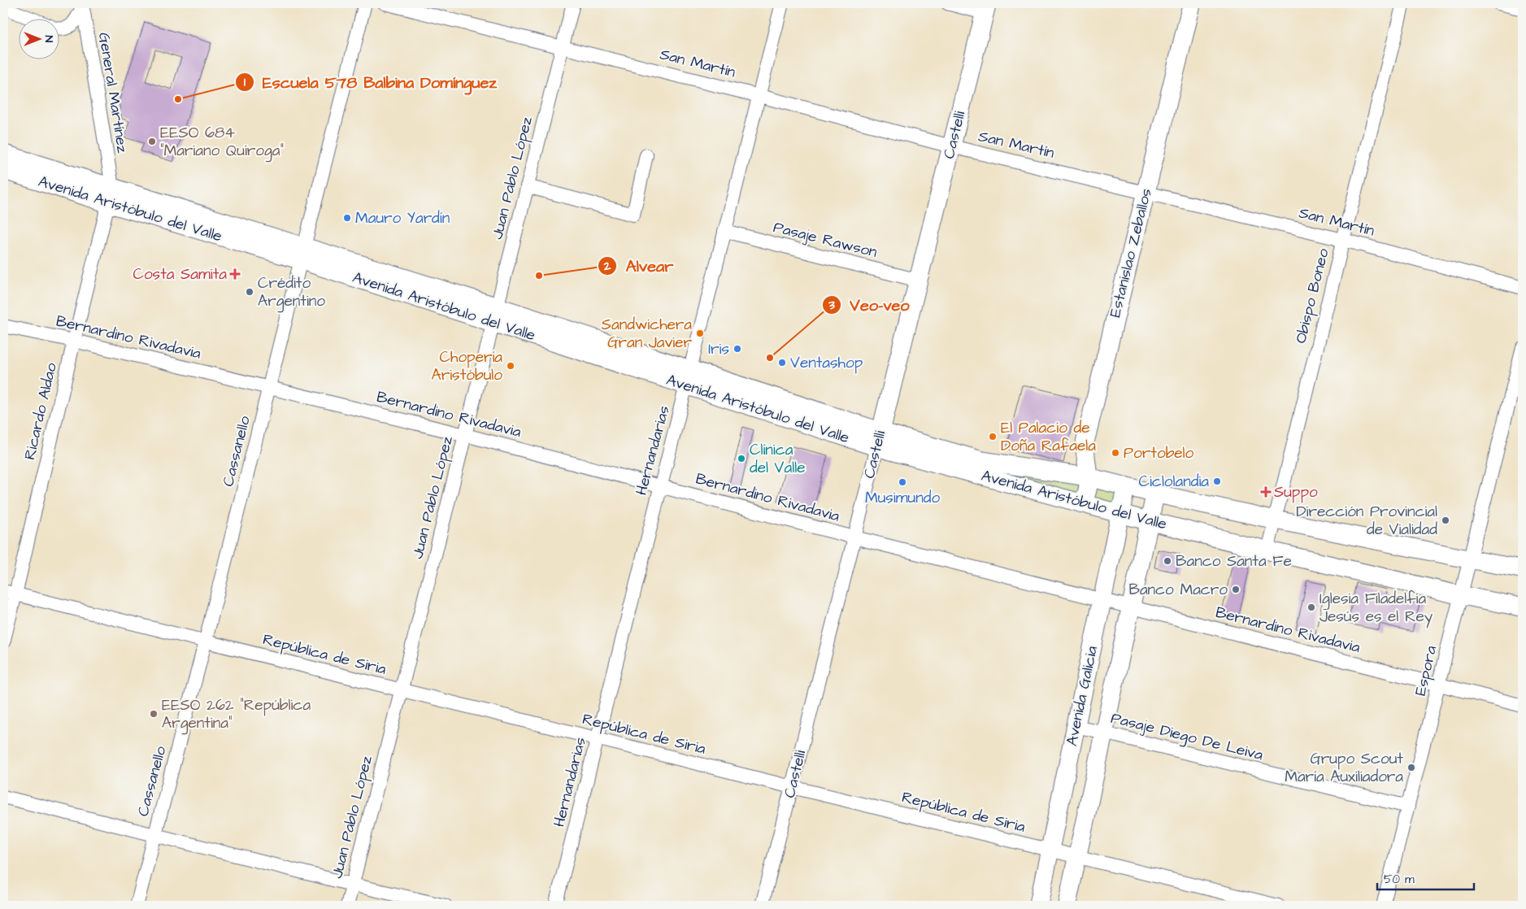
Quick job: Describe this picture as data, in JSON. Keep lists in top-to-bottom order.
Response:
{
  "streets": {
    "main road": [
      "Castelli",
      "Avenida Aristóbulo del Valle",
      "Estanislao Zeballos",
      "Avenida Galicia"
    ],
    "street": [
      "San Martín",
      "General Martínez",
      "Juan Pablo López",
      "Pasaje Rawson",
      "Obispo Boneo",
      "Bernardino Rivadavia",
      "Ricardo Aldao",
      "Hernandarias",
      "Cassanello",
      "República de Siria",
      "Espora",
      "Pasaje Diego De Leiva"
    ]
  },
  "crossings": [
    ["San Martín", "Castelli"],
    ["San Martín", "Juan Pablo López"],
    ["San Martín", "Estanislao Zeballos"],
    ["San Martín", "Obispo Boneo"],
    ["San Martín", "Hernandarias"],
    ["General Martínez", "Avenida Aristóbulo del Valle"],
    ["General Martínez", "Ricardo Aldao"],
    ["Castelli", "Avenida Aristóbulo del Valle"],
    ["Castelli", "Pasaje Rawson"],
    ["Castelli", "Bernardino Rivadavia"],
    ["Castelli", "República de Siria"],
    ["Juan Pablo López", "Avenida Aristóbulo del Valle"],
    ["Juan Pablo López", "Bernardino Rivadavia"],
    ["Juan Pablo López", "República de Siria"],
    ["Avenida Aristóbulo del Valle", "Estanislao Zeballos"],
    ["Avenida Aristóbulo del Valle", "Obispo Boneo"],
    ["Avenida Aristóbulo del Valle", "Ricardo Aldao"],
    ["Avenida Aristóbulo del Valle", "Hernandarias"],
    ["Avenida Aristóbulo del Valle", "Cassanello"],
    ["Avenida Aristóbulo del Valle", "Espora"],
    ["Avenida Aristóbulo del Valle", "Avenida Galicia"],
    ["Pasaje Rawson", "Hernandarias"],
    ["Bernardino Rivadavia", "Ricardo Aldao"],
    ["Bernardino Rivadavia", "Hernandarias"],
    ["Bernardino Rivadavia", "Cassanello"],
    ["Bernardino Rivadavia", "Espora"],
    ["Bernardino Rivadavia", "Avenida Galicia"],
    ["Ricardo Aldao", "República de Siria"],
    ["Hernandarias", "República de Siria"],
    ["Cassanello", "República de Siria"],
    ["República de Siria", "Avenida Galicia"],
    ["Espora", "Pasaje Diego De Leiva"],
    ["Avenida Galicia", "Pasaje Diego De Leiva"]
  ],
  "places": {
    "other": [
      "Escuela 578 Balbina Domínguez",
      "EESO 684 \"Mariano Quiroga\"",
      "Mauro Yardín",
      "Alvear",
      "Crédito Argentino",
      "Sandwichera Gran Javier",
      "Iris",
      "Veo-veo",
      "Ventashop",
      "Chopería Aristóbulo",
      "El Palacio de Doña Rafaela",
      "Portobelo",
      "Clínica del Valle",
      "Ciclolandia",
      "Musimundo",
      "Dirección Provincial de Vialidad",
      "Banco Santa Fe",
      "Banco Macro",
      "Iglesia Filadelfia Jesús es el Rey",
      "EESO 262 \"República Argentina\"",
      "Grupo Scout María Auxiliadora"
    ],
    "health": ["Costa Samita", "Suppo"]
  },
  "scale_bar": "50 m",
  "north": "right"
}
